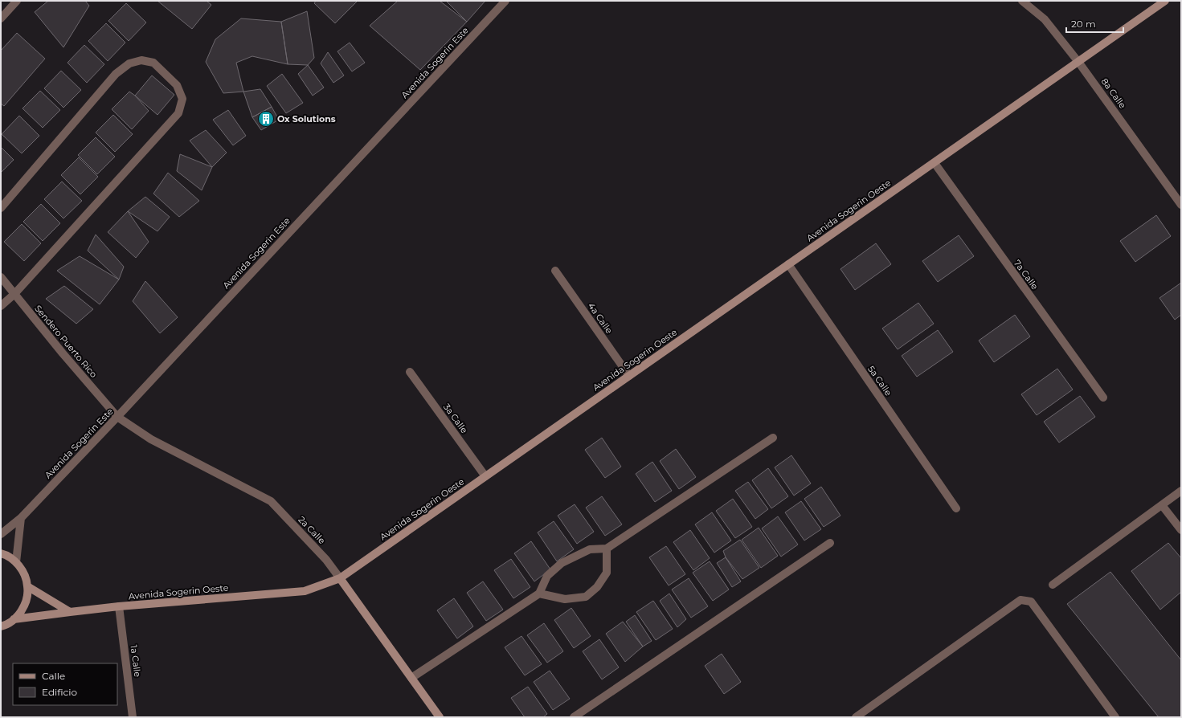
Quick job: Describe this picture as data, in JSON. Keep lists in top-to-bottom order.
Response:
{
  "streets": {
    "street": [
      "Avenida Sogerin Este",
      "8a Calle",
      "Avenida Sogerin Oeste",
      "7a Calle",
      "4a Calle",
      "Sendero Puerto Rico",
      "5a Calle",
      "3a Calle",
      "2a Calle",
      "1a Calle"
    ]
  },
  "crossings": [
    ["Avenida Sogerin Este", "Sendero Puerto Rico"],
    ["Avenida Sogerin Este", "2a Calle"],
    ["8a Calle", "Avenida Sogerin Oeste"],
    ["Avenida Sogerin Oeste", "7a Calle"],
    ["Avenida Sogerin Oeste", "4a Calle"],
    ["Avenida Sogerin Oeste", "5a Calle"],
    ["Avenida Sogerin Oeste", "3a Calle"],
    ["Avenida Sogerin Oeste", "2a Calle"],
    ["Avenida Sogerin Oeste", "1a Calle"],
    ["Sendero Puerto Rico", "2a Calle"]
  ],
  "places": {
    "building": ["Ox Solutions"]
  },
  "legend": ["Calle", "Edificio"],
  "scale_bar": "20 m"
}
